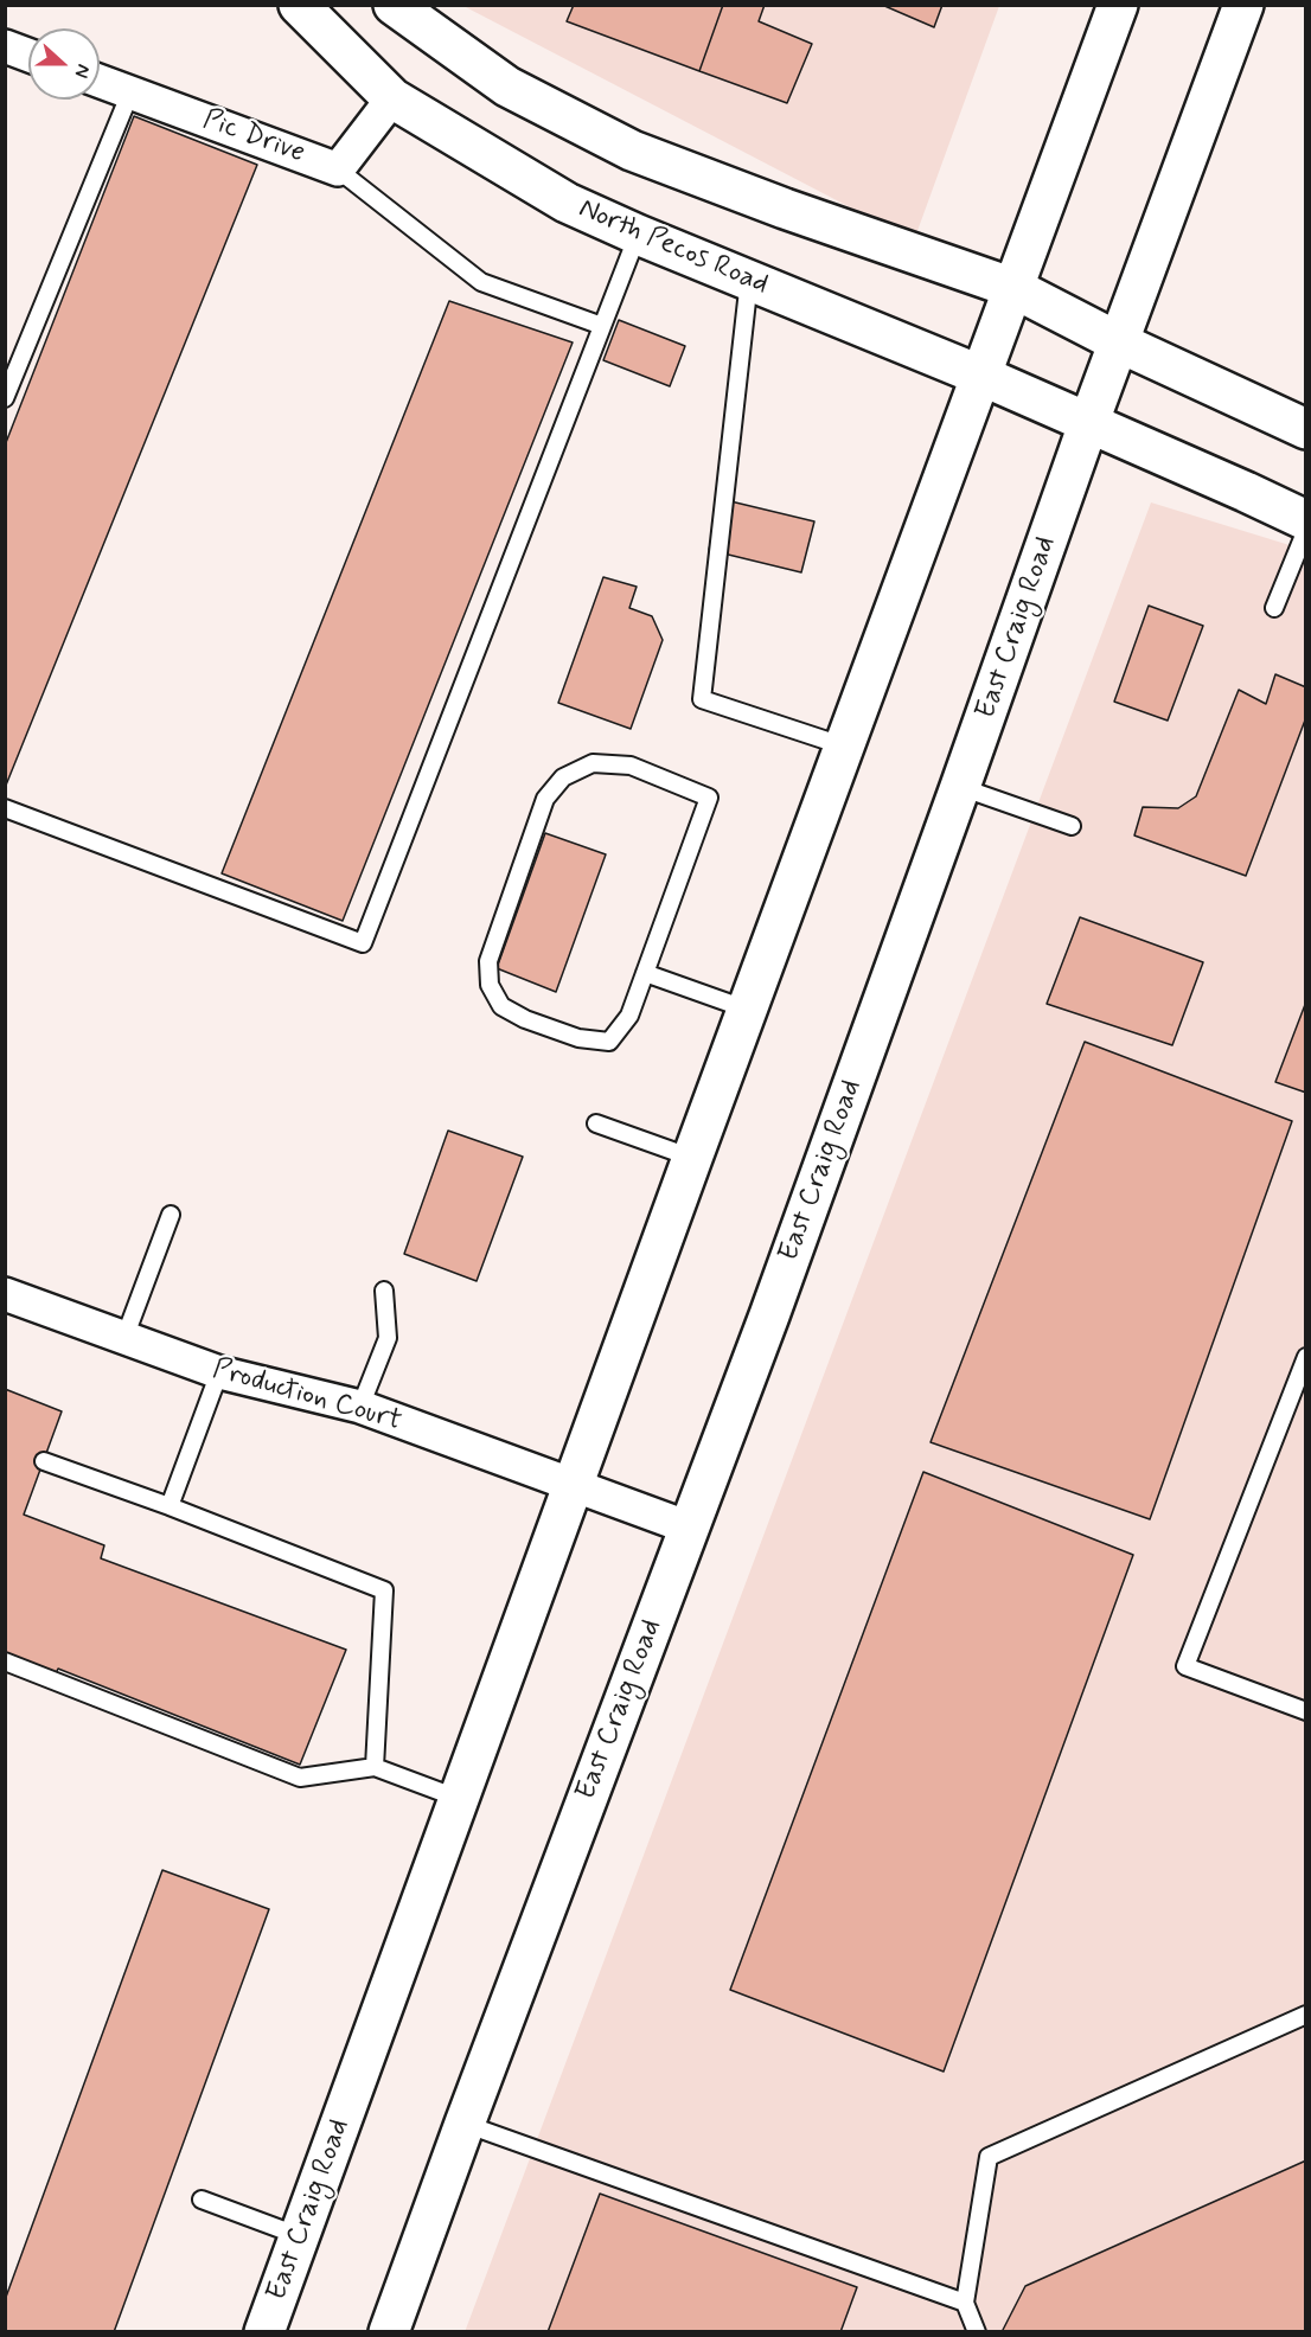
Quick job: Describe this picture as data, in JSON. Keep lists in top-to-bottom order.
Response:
{
  "streets": {
    "main road": ["North Pecos Road", "East Craig Road"],
    "street": ["Pic Drive", "Production Court"]
  },
  "crossings": [
    ["Pic Drive", "North Pecos Road"],
    ["North Pecos Road", "East Craig Road"],
    ["East Craig Road", "Production Court"]
  ],
  "north": "right"
}
